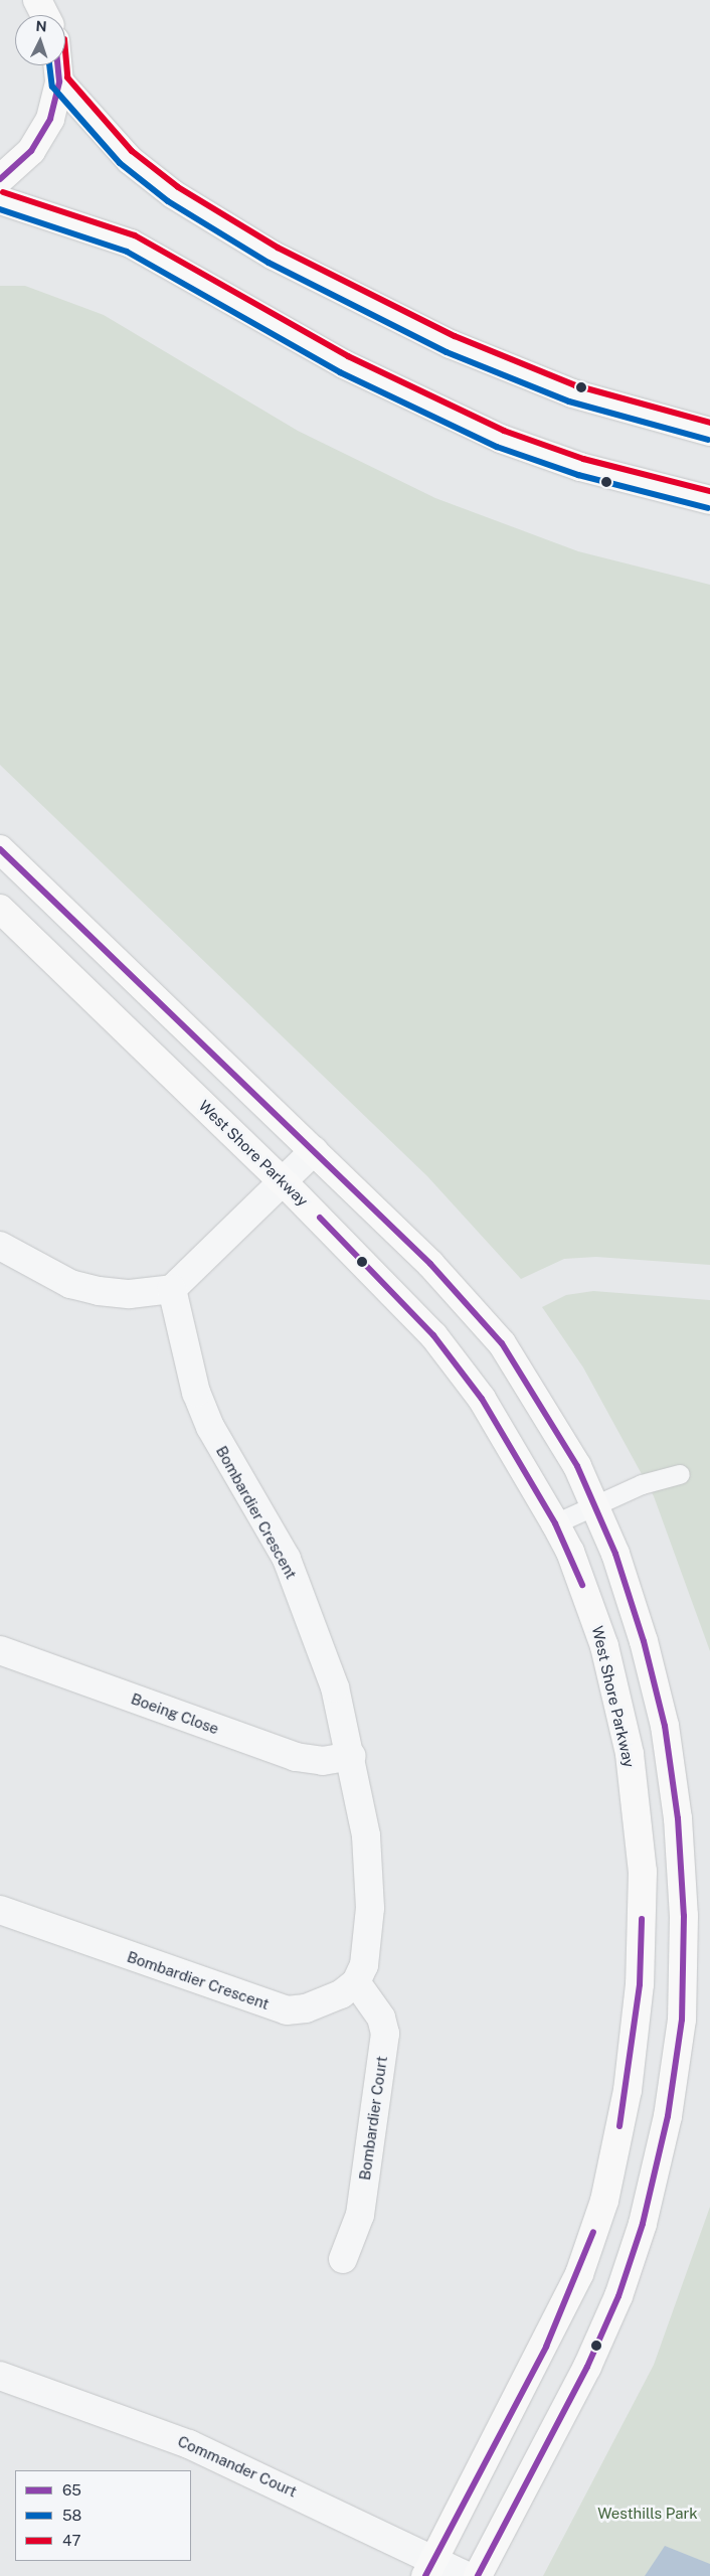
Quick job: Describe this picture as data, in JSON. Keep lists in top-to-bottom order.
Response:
{
  "streets": {
    "main road": ["West Shore Parkway"],
    "street": [
      "Bombardier Crescent",
      "Boeing Close",
      "Bombardier Court",
      "Commander Court"
    ]
  },
  "crossings": [
    ["West Shore Parkway", "Commander Court"],
    ["Bombardier Crescent", "Boeing Close"],
    ["Bombardier Crescent", "Bombardier Court"]
  ],
  "parks": ["Westhills Park"],
  "lines": ["transit line 47", "transit line 65", "transit line 58"],
  "legend": ["65", "58", "47"],
  "north": "top"
}
